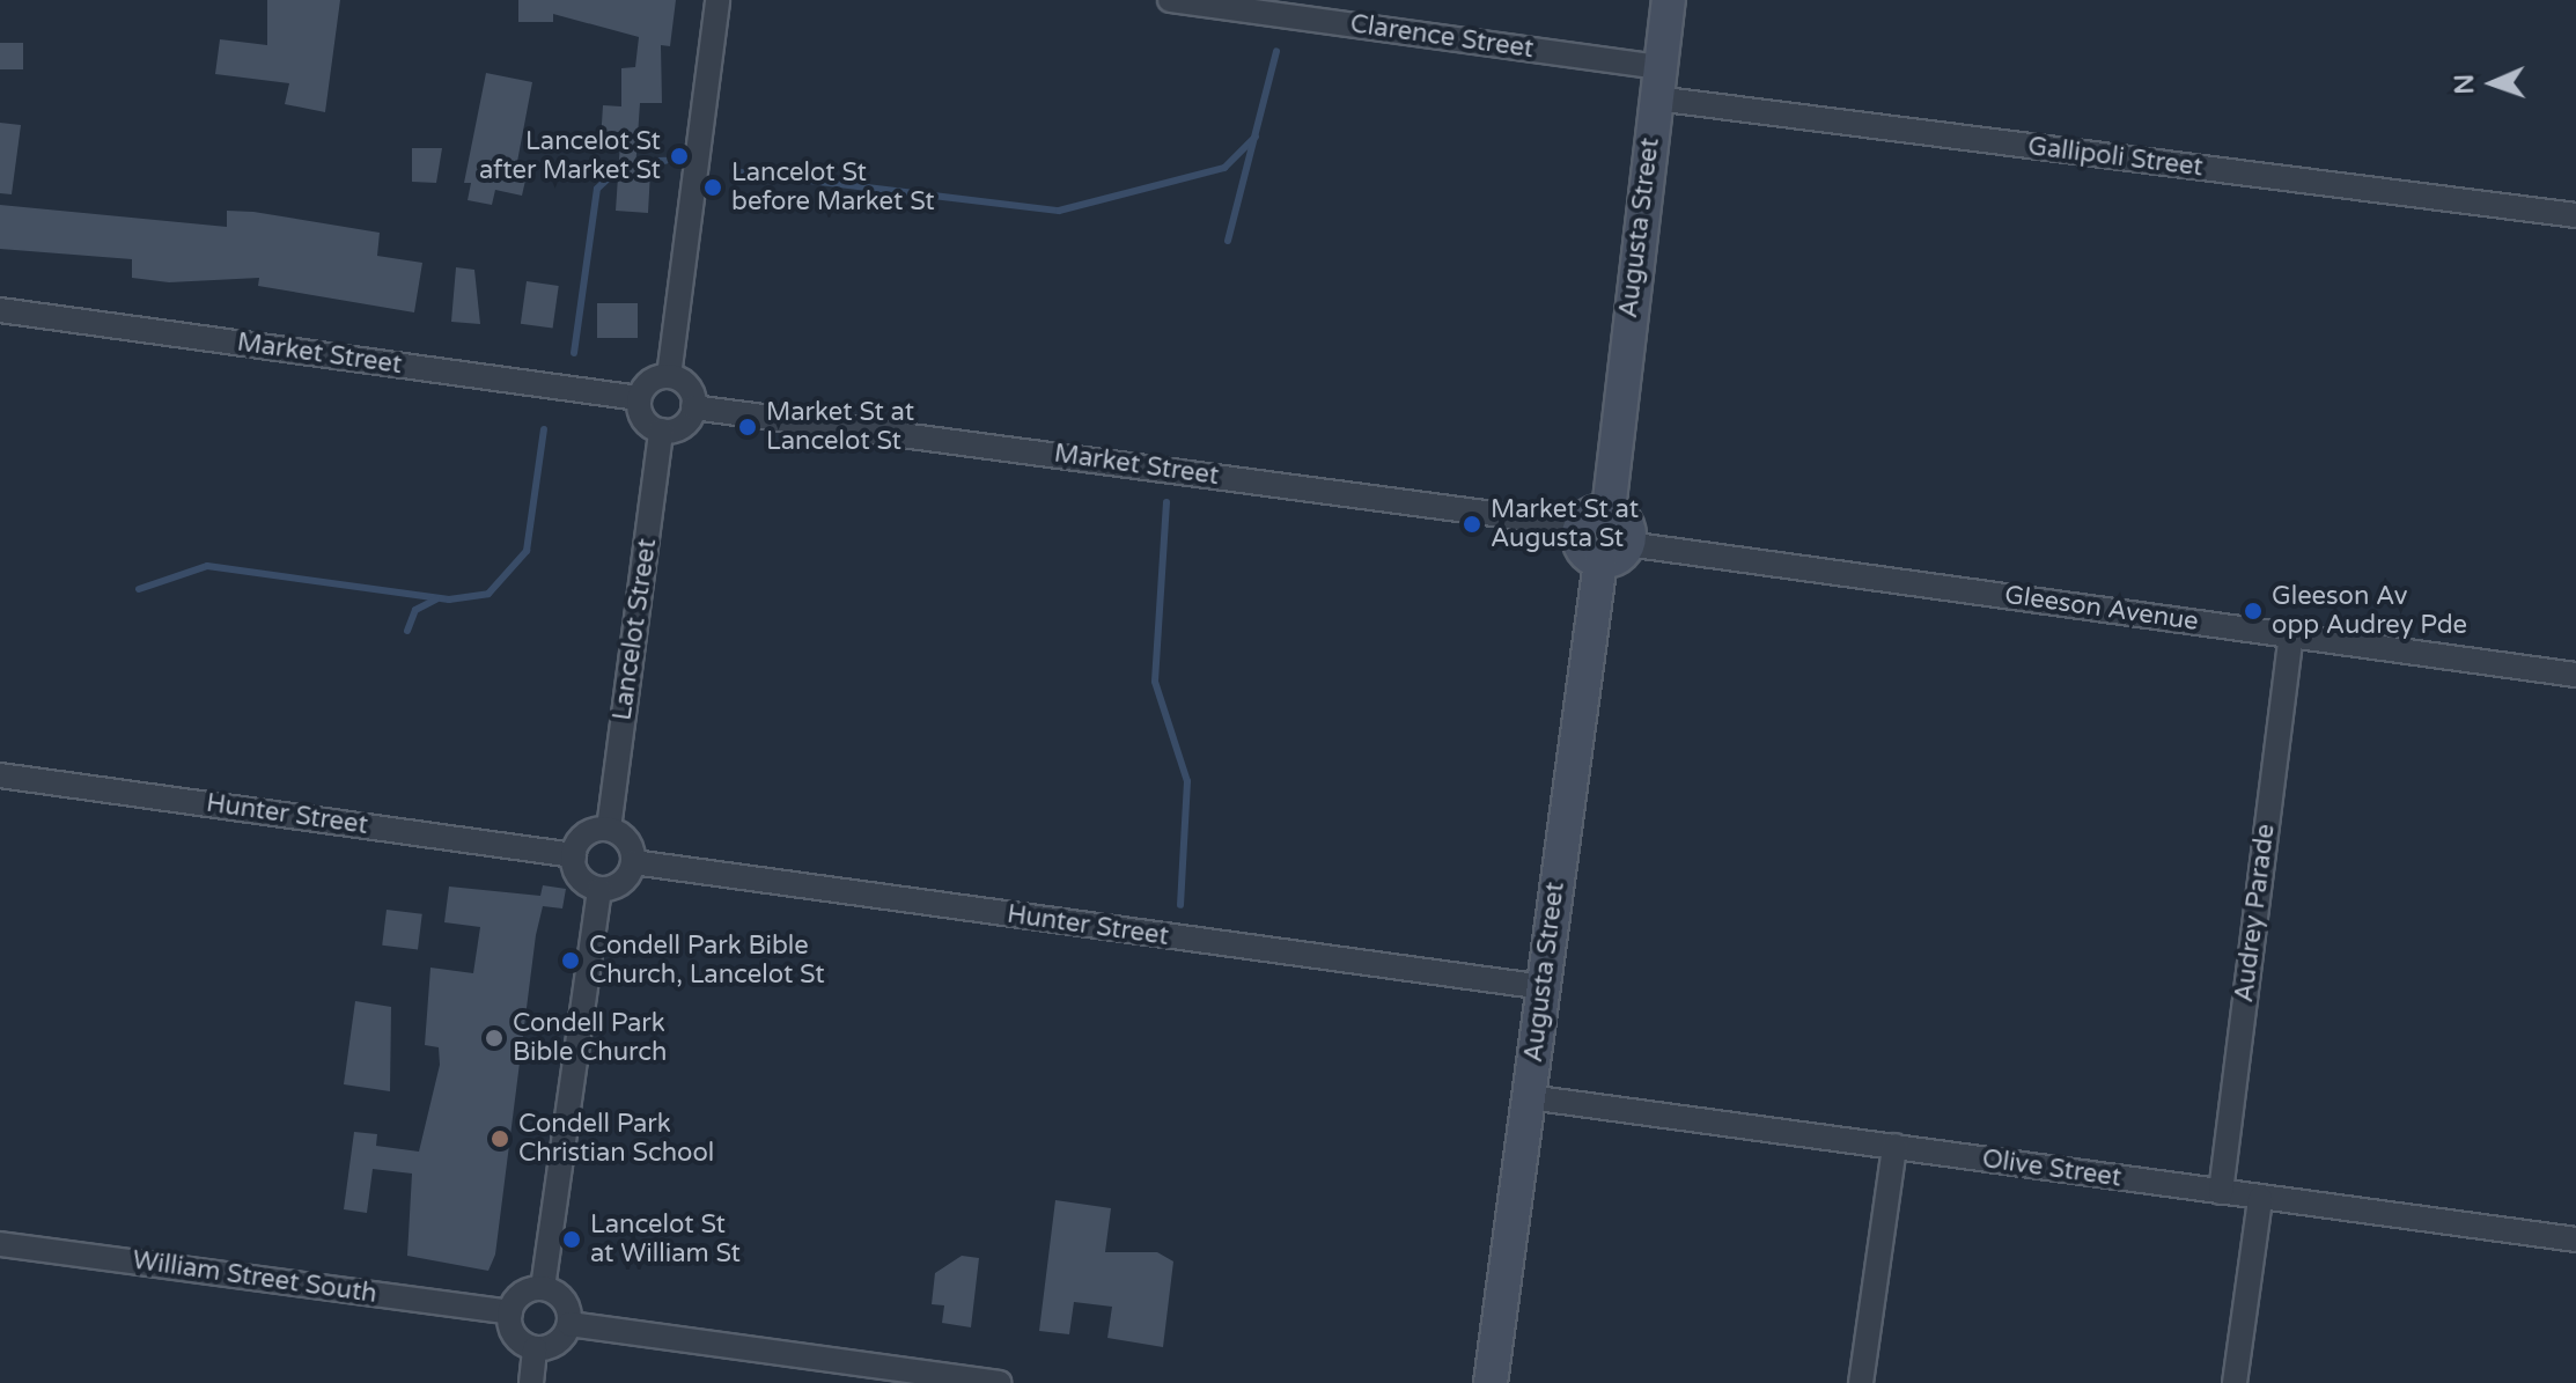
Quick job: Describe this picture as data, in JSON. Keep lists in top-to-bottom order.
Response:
{
  "streets": {
    "street": [
      "Clarence Street",
      "Gallipoli Street",
      "Augusta Street",
      "Market Street",
      "Gleeson Avenue",
      "Lancelot Street",
      "Hunter Street",
      "Audrey Parade",
      "Olive Street",
      "William Street South"
    ]
  },
  "crossings": [
    ["Clarence Street", "Gallipoli Street"],
    ["Clarence Street", "Augusta Street"],
    ["Gallipoli Street", "Augusta Street"],
    ["Augusta Street", "Market Street"],
    ["Augusta Street", "Gleeson Avenue"],
    ["Augusta Street", "Hunter Street"],
    ["Augusta Street", "Olive Street"],
    ["Market Street", "Lancelot Street"],
    ["Gleeson Avenue", "Audrey Parade"],
    ["Lancelot Street", "Hunter Street"],
    ["Audrey Parade", "Olive Street"]
  ],
  "places": [
    "Lancelot St after Market St",
    "Lancelot St before Market St",
    "Market St at Lancelot St",
    "Market St at Augusta St",
    "Gleeson Av opp Audrey Pde",
    "Condell Park Bible Church, Lancelot St",
    "Condell Park Bible Church",
    "Condell Park Christian School",
    "Lancelot St at William St"
  ],
  "north": "left"
}
